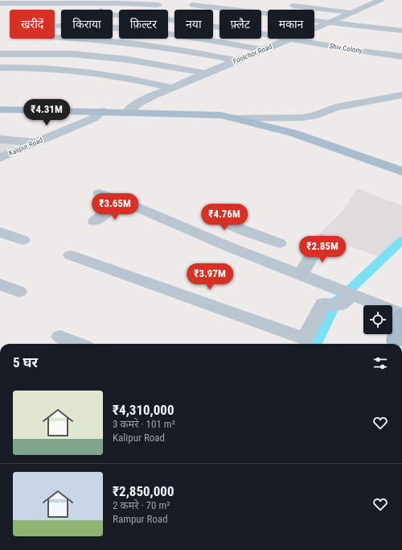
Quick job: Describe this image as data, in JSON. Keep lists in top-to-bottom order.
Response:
{
  "streets": {
    "street": ["Shiv Colony", "Foolchor Road", "Kalipur Road"]
  },
  "crossings": [
    ["Shiv Colony", "Foolchor Road"]
  ],
  "page": {
    "chip": [
      "खरीदें",
      "किराया",
      "फ़िल्टर",
      "नया",
      "फ़्लैट",
      "मकान"
    ],
    "price": [
      "₹4.31M",
      "₹3.65M",
      "₹4.76M",
      "₹2.85M",
      "₹3.97M"
    ],
    "heading": "5 घर",
    "list": [
      {
        "name": "₹4,310,000",
        "note": "3 कमरे · 101 m² · Kalipur Road"
      },
      {
        "name": "₹2,850,000",
        "note": "2 कमरे · 70 m² · Rampur Road"
      }
    ]
  }
}
